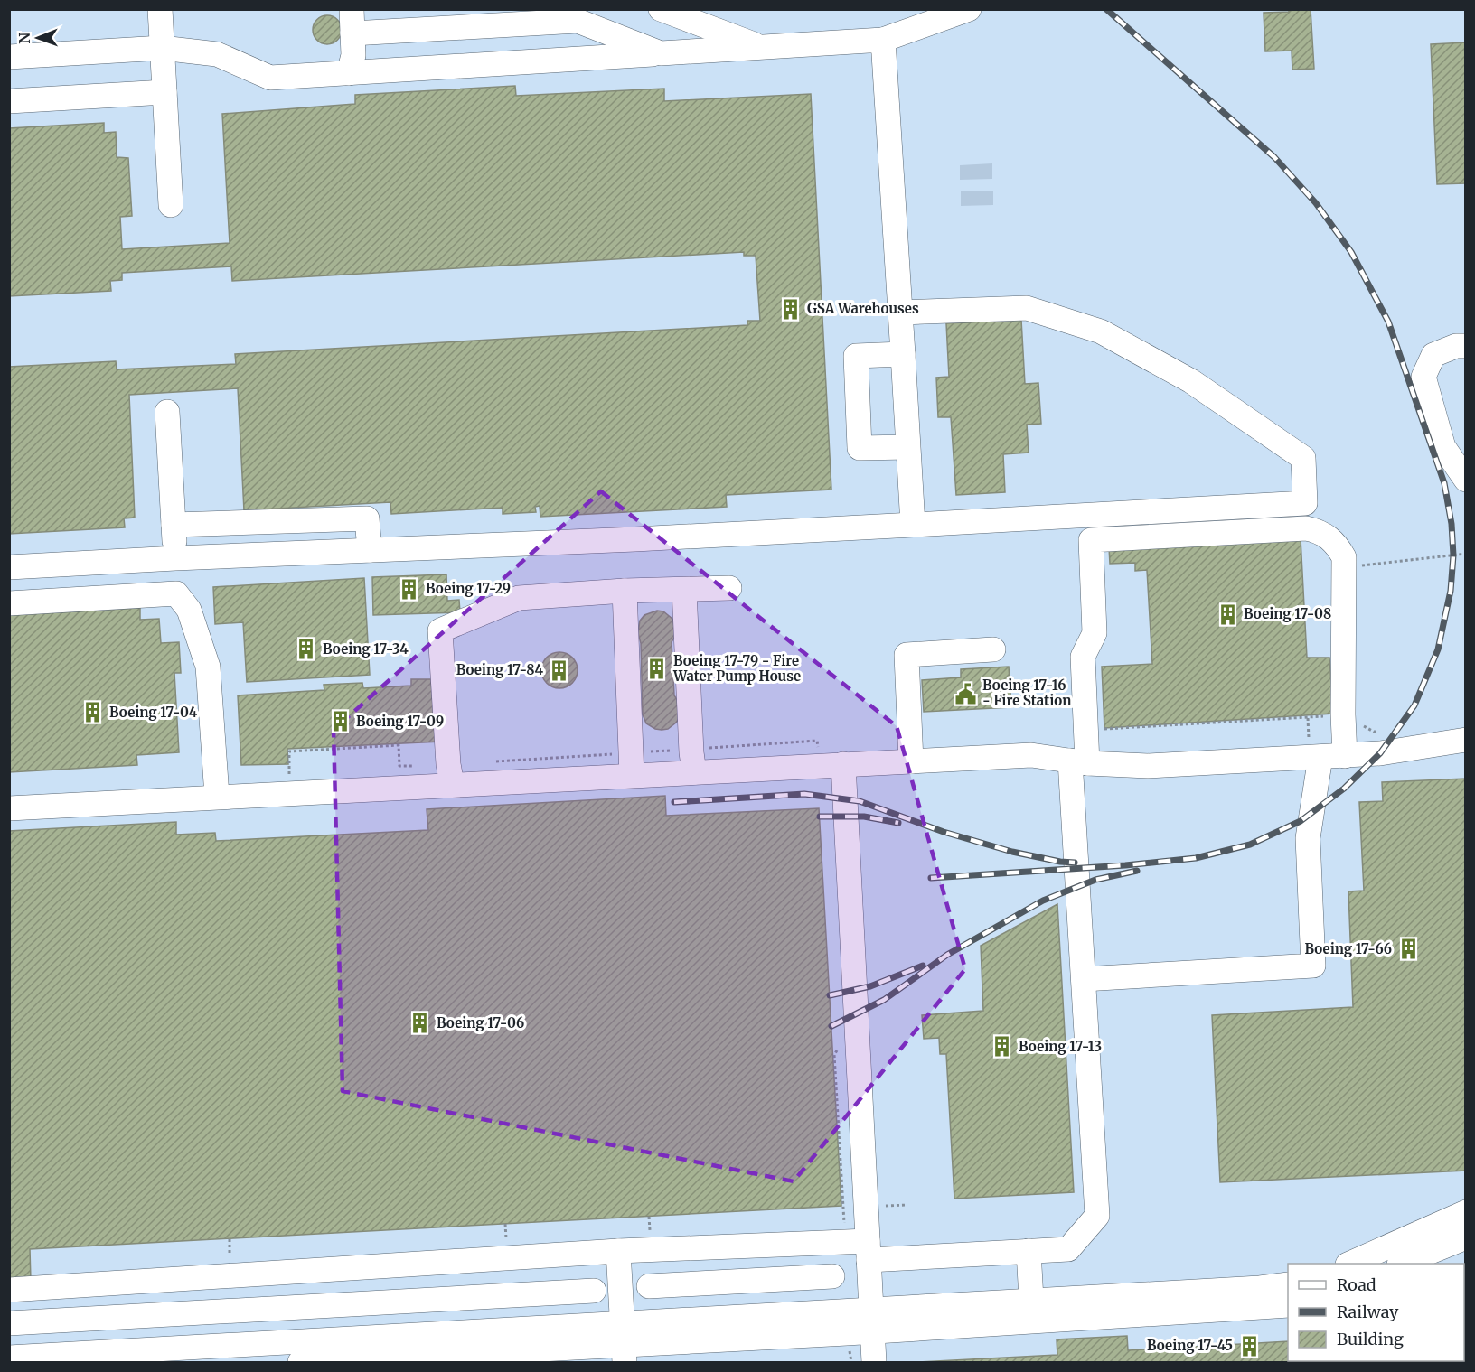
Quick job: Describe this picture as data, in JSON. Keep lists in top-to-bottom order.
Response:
{
  "places": {
    "building": [
      "GSA Warehouses",
      "Boeing 17-29",
      "Boeing 17-08",
      "Boeing 17-34",
      "Boeing 17-79 - Fire Water Pump House",
      "Boeing 17-84",
      "Boeing 17-04",
      "Boeing 17-09",
      "Boeing 17-66",
      "Boeing 17-06",
      "Boeing 17-13",
      "Boeing 17-45"
    ],
    "public building": ["Boeing 17-16 - Fire Station"]
  },
  "legend": ["Road", "Railway", "Building"],
  "north": "left"
}
